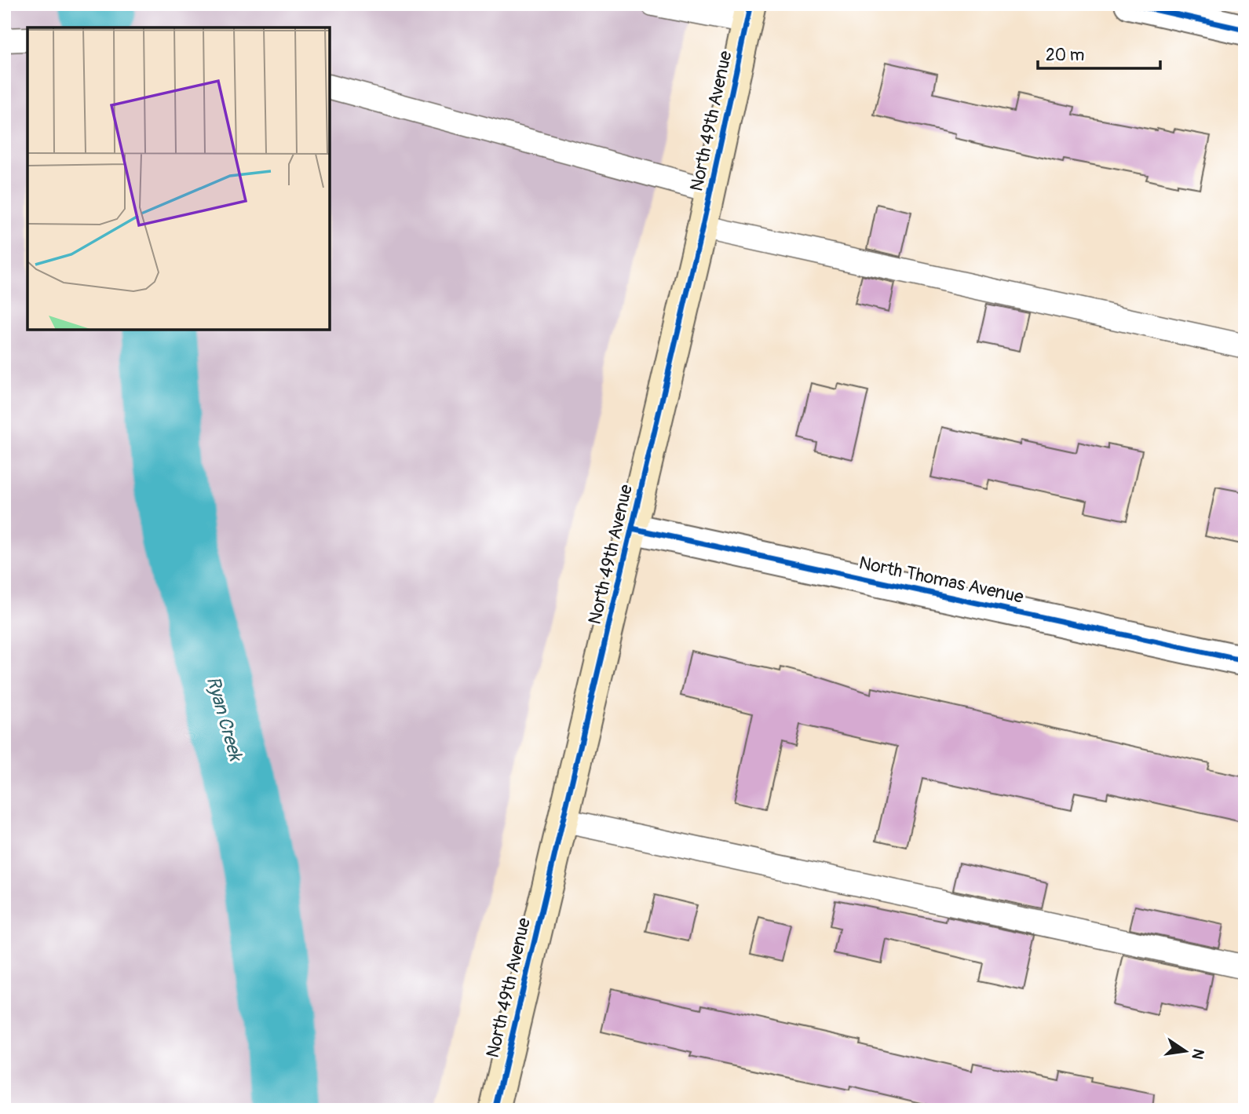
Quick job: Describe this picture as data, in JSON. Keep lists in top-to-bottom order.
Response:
{
  "streets": {
    "street": ["North 49th Avenue", "North Thomas Avenue"]
  },
  "crossings": [
    ["North 49th Avenue", "North Thomas Avenue"]
  ],
  "water": ["Ryan Creek"],
  "scale_bar": "20 m",
  "north": "right"
}
